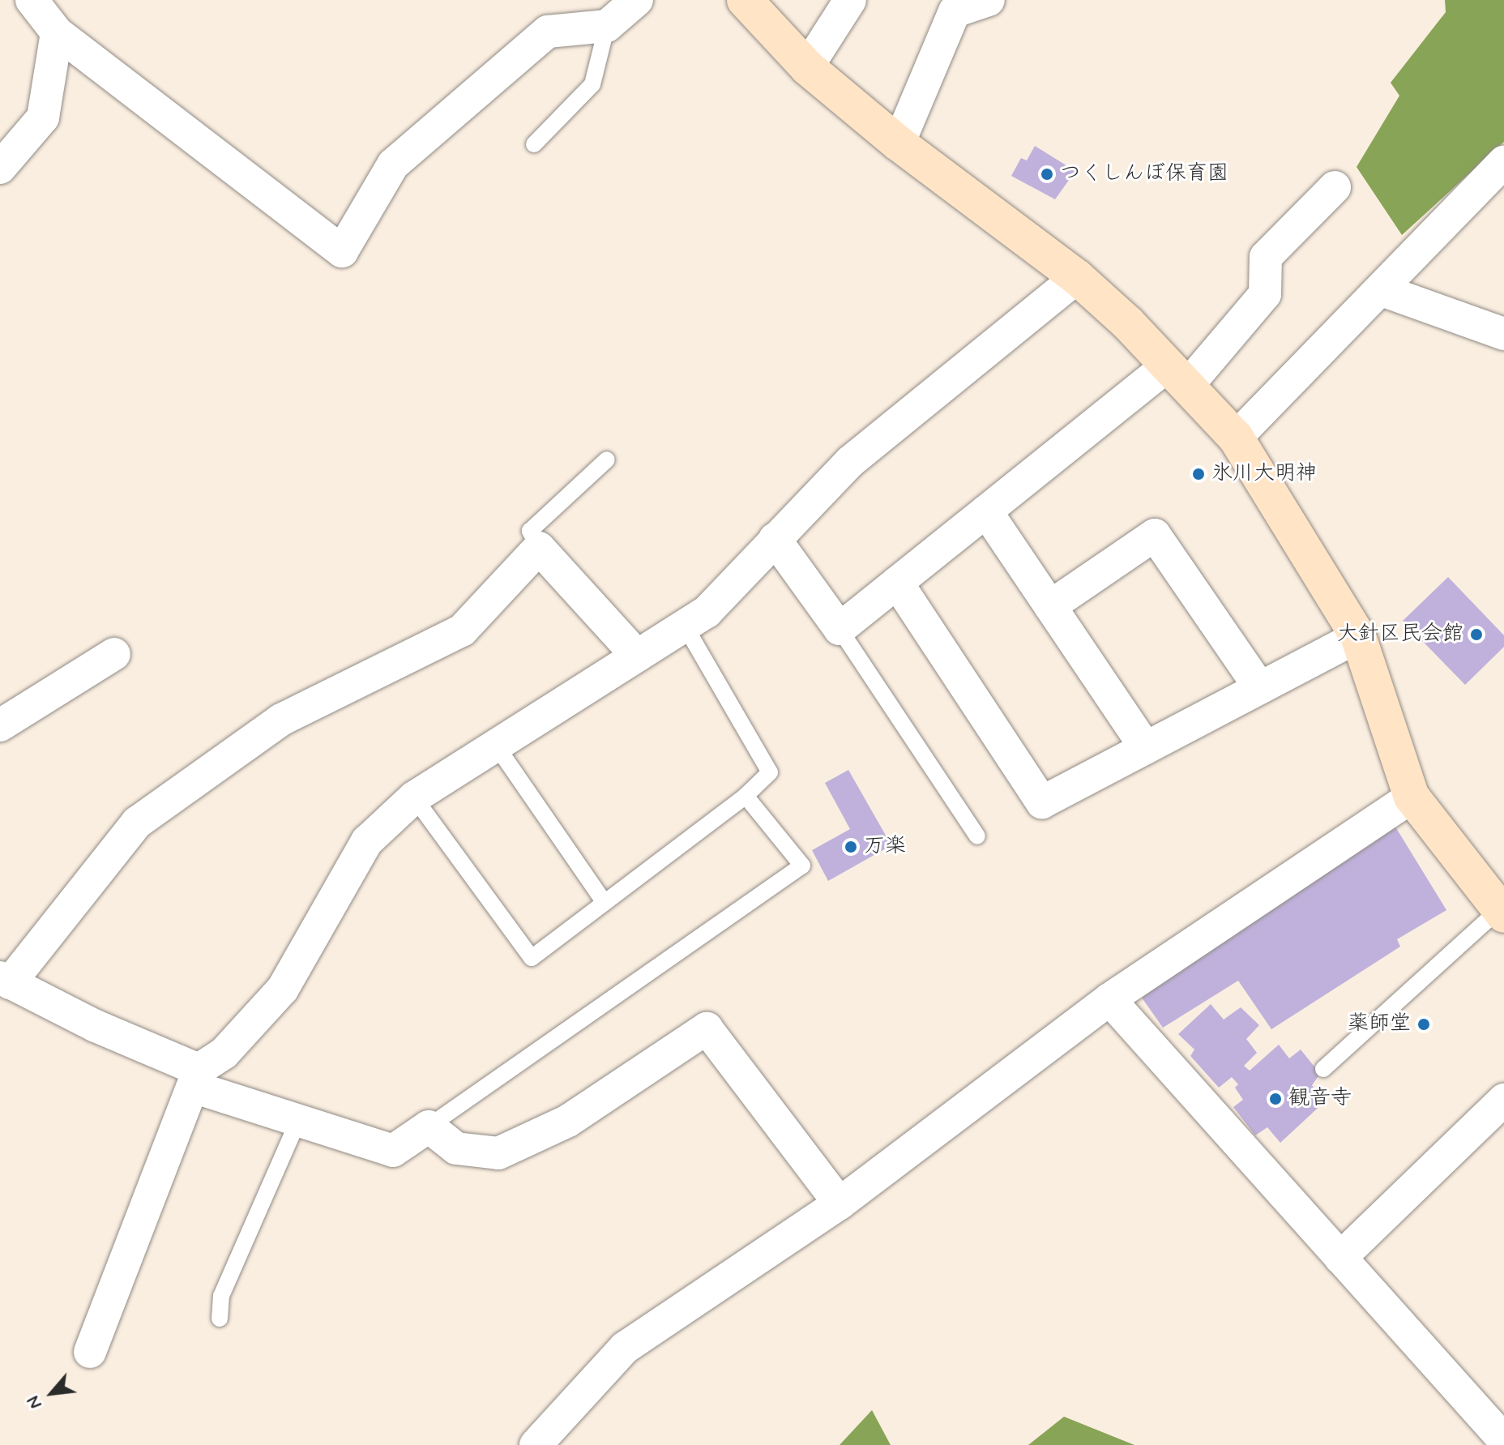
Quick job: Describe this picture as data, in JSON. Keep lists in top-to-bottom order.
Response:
{
  "places": [
    "つくしんぼ保育園",
    "氷川大明神",
    "大針区民会館",
    "万楽",
    "薬師堂",
    "観音寺"
  ],
  "north": "bottom left"
}
